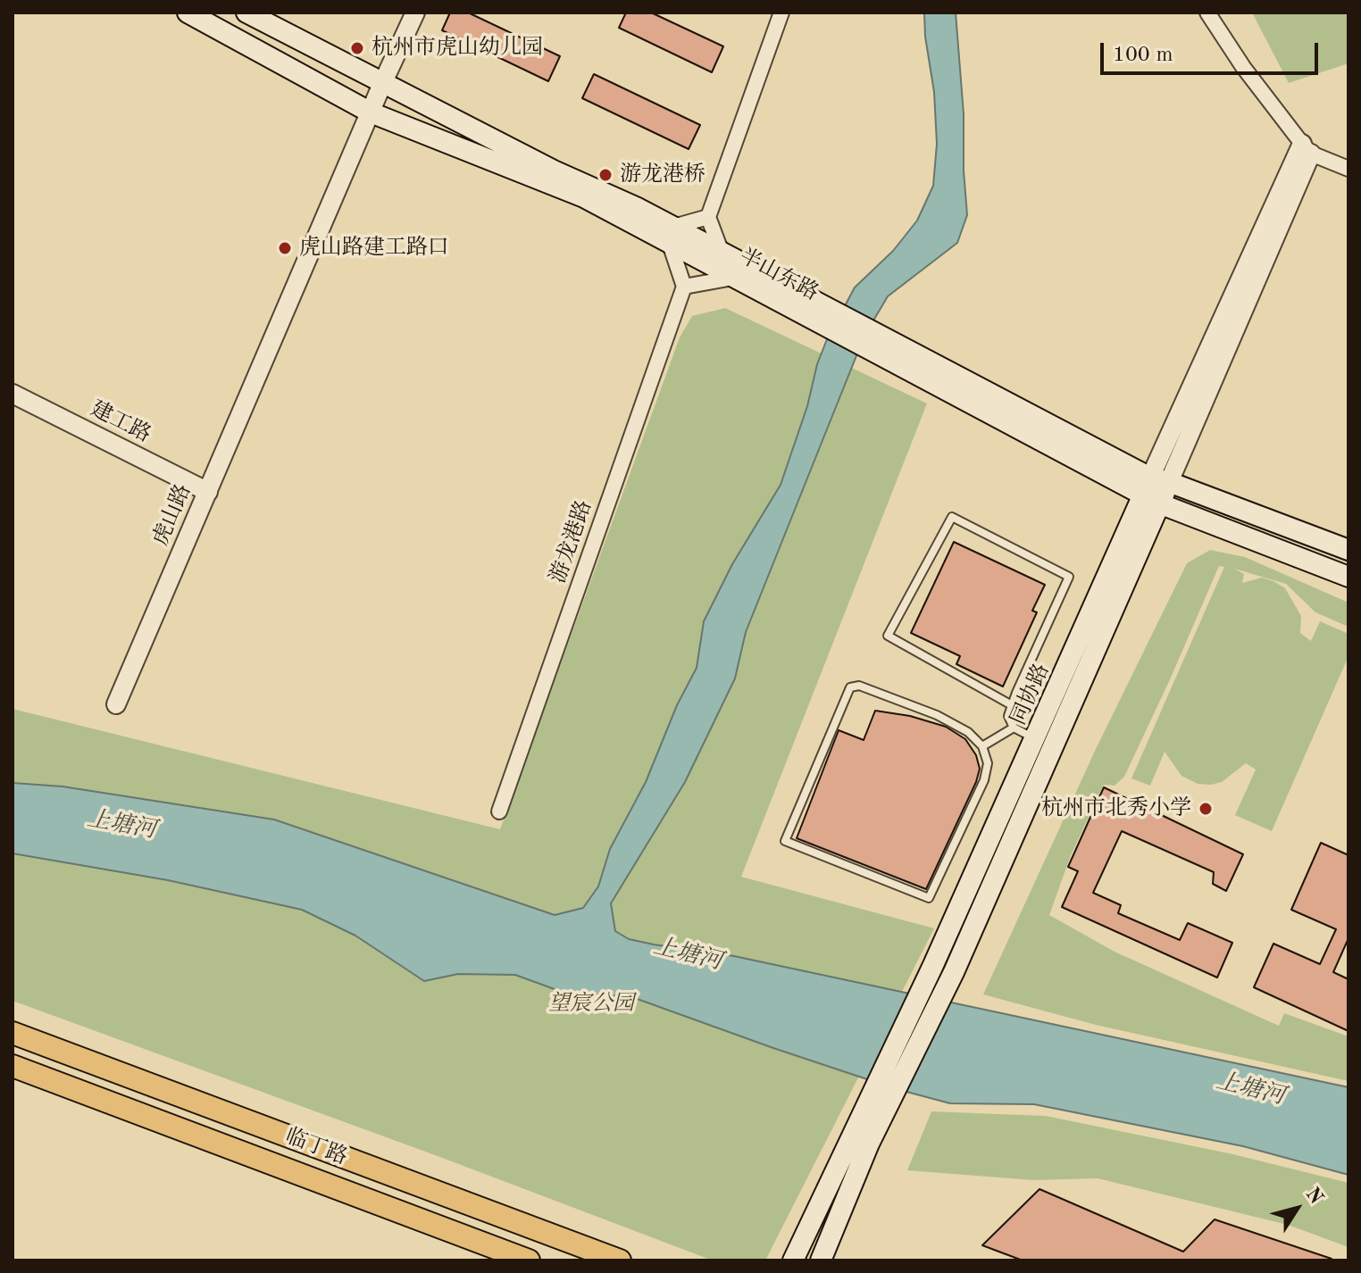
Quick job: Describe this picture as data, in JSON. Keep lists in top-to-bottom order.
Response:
{
  "streets": {
    "main road": ["半山东路", "同协路", "临丁路"],
    "street": ["建工路", "虎山路", "游龙港路"]
  },
  "crossings": [
    ["半山东路", "虎山路"],
    ["半山东路", "同协路"],
    ["建工路", "虎山路"]
  ],
  "water": ["上塘河"],
  "parks": ["望宸公园"],
  "places": [
    "杭州市虎山幼儿园",
    "游龙港桥",
    "虎山路建工路口",
    "杭州市北秀小学"
  ],
  "scale_bar": "100 m",
  "north": "top right"
}
